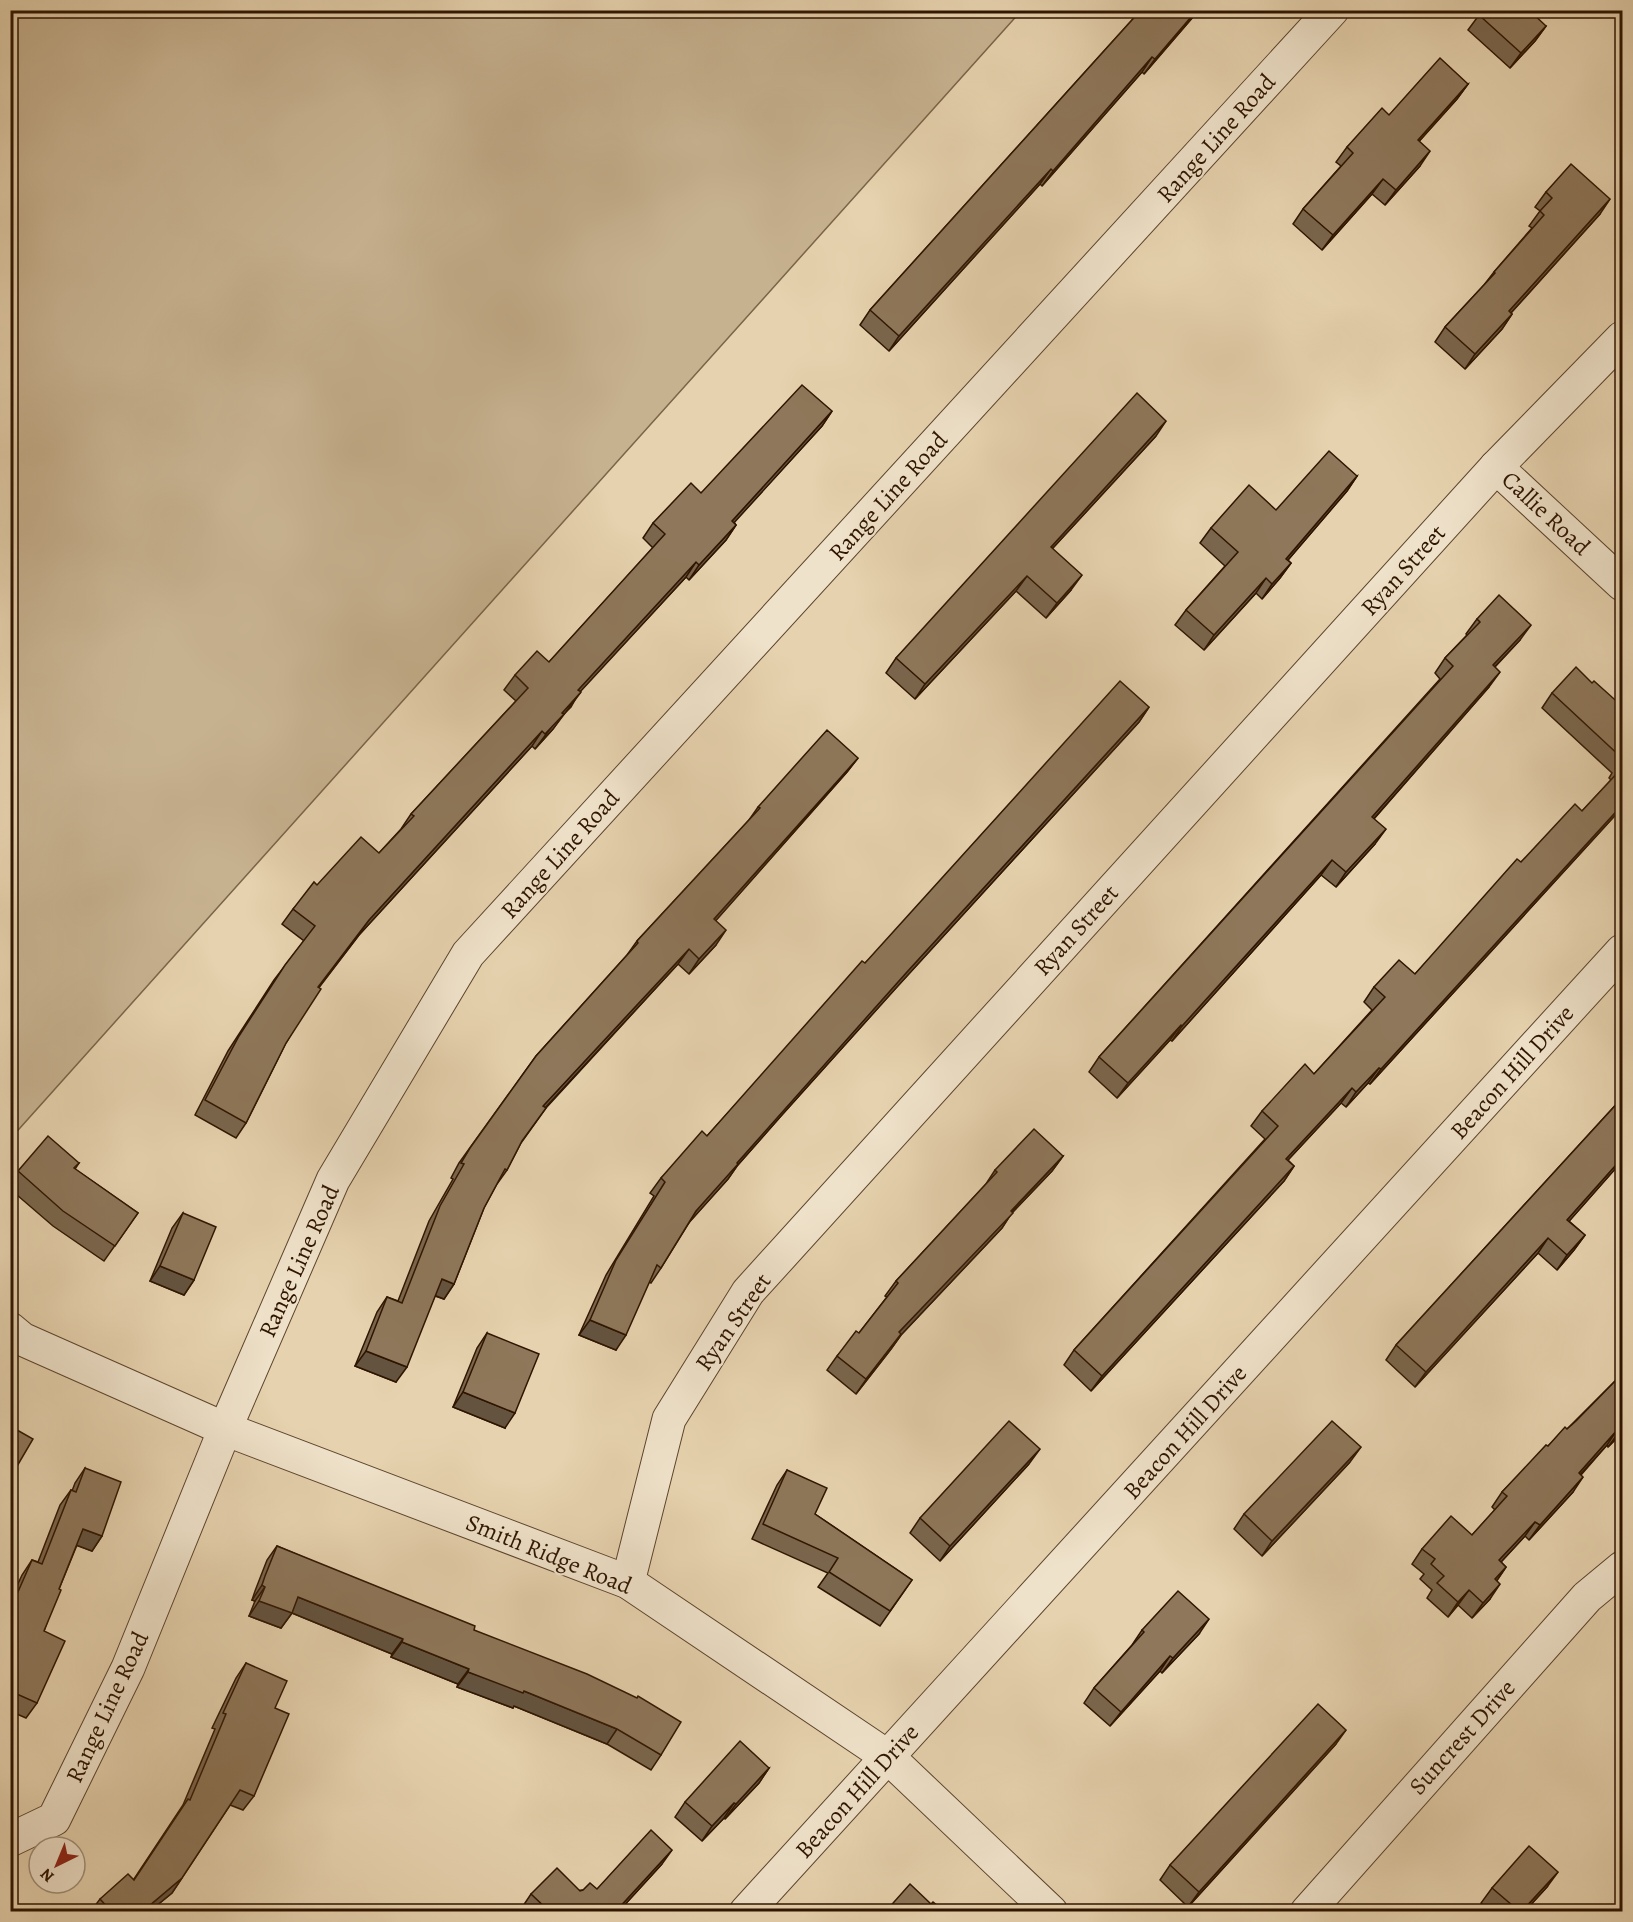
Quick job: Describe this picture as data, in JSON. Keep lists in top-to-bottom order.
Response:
{
  "streets": {
    "street": [
      "Range Line Road",
      "Callie Road",
      "Ryan Street",
      "Beacon Hill Drive",
      "Smith Ridge Road",
      "Suncrest Drive"
    ]
  },
  "crossings": [
    ["Range Line Road", "Smith Ridge Road"],
    ["Callie Road", "Ryan Street"],
    ["Ryan Street", "Smith Ridge Road"],
    ["Beacon Hill Drive", "Smith Ridge Road"]
  ],
  "north": "bottom left"
}
